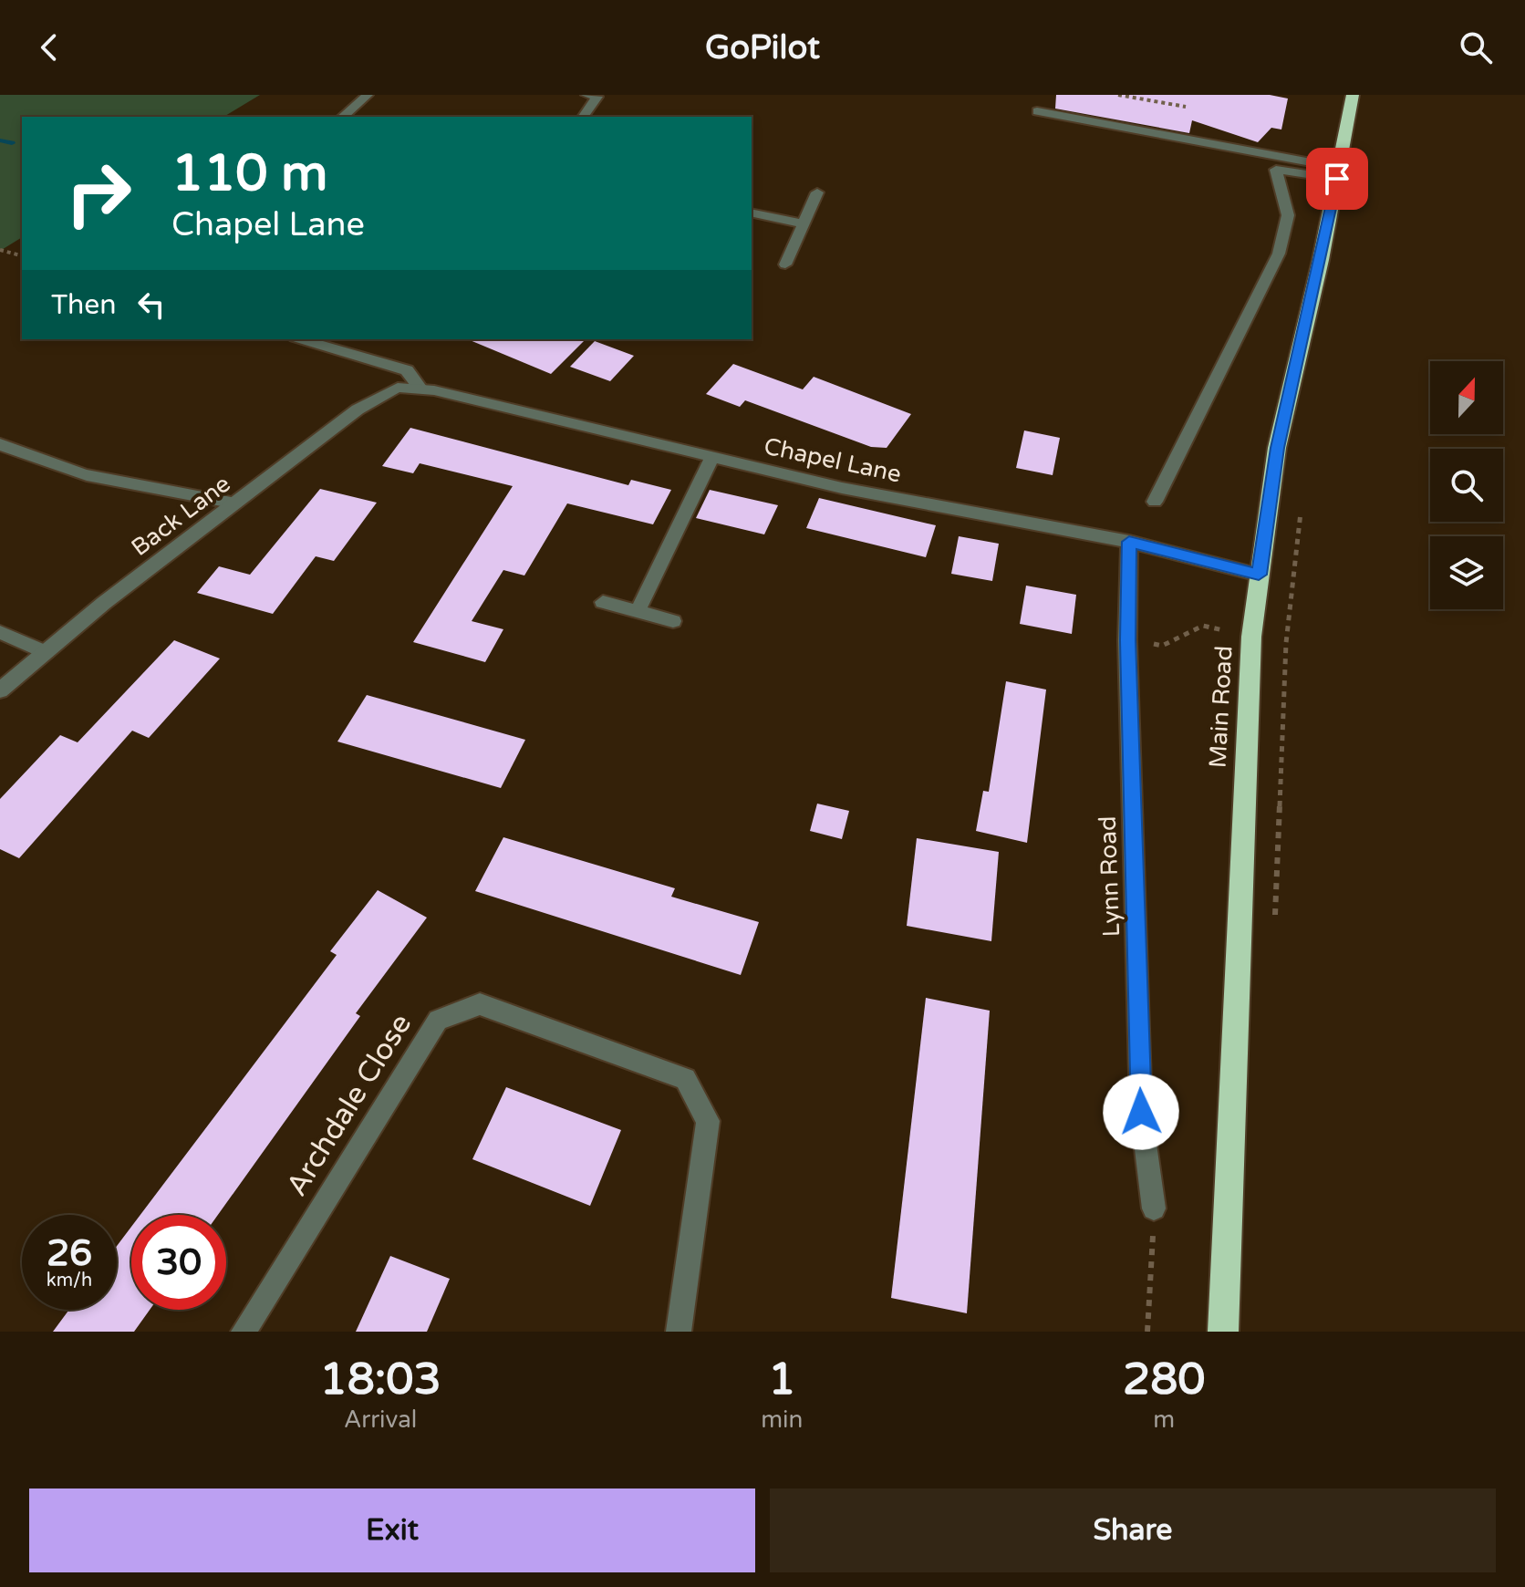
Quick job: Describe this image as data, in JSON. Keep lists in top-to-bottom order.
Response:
{
  "streets": {
    "highway": ["Main Road"],
    "street": [
      "Chapel Lane",
      "Back Lane",
      "Lynn Road",
      "Archdale Close"
    ]
  },
  "crossings": [
    ["Chapel Lane", "Back Lane"],
    ["Chapel Lane", "Main Road"],
    ["Chapel Lane", "Lynn Road"]
  ],
  "north": "top",
  "page": {
    "header": "GoPilot",
    "turn": ["110 m", "Chapel Lane"],
    "then": "Then",
    "speed": "26 km/h",
    "limit": "30",
    "eta": [
      "18:03",
      "Arrival",
      "1",
      "min",
      "280",
      "m"
    ],
    "buttons": ["Exit", "Share"]
  }
}
